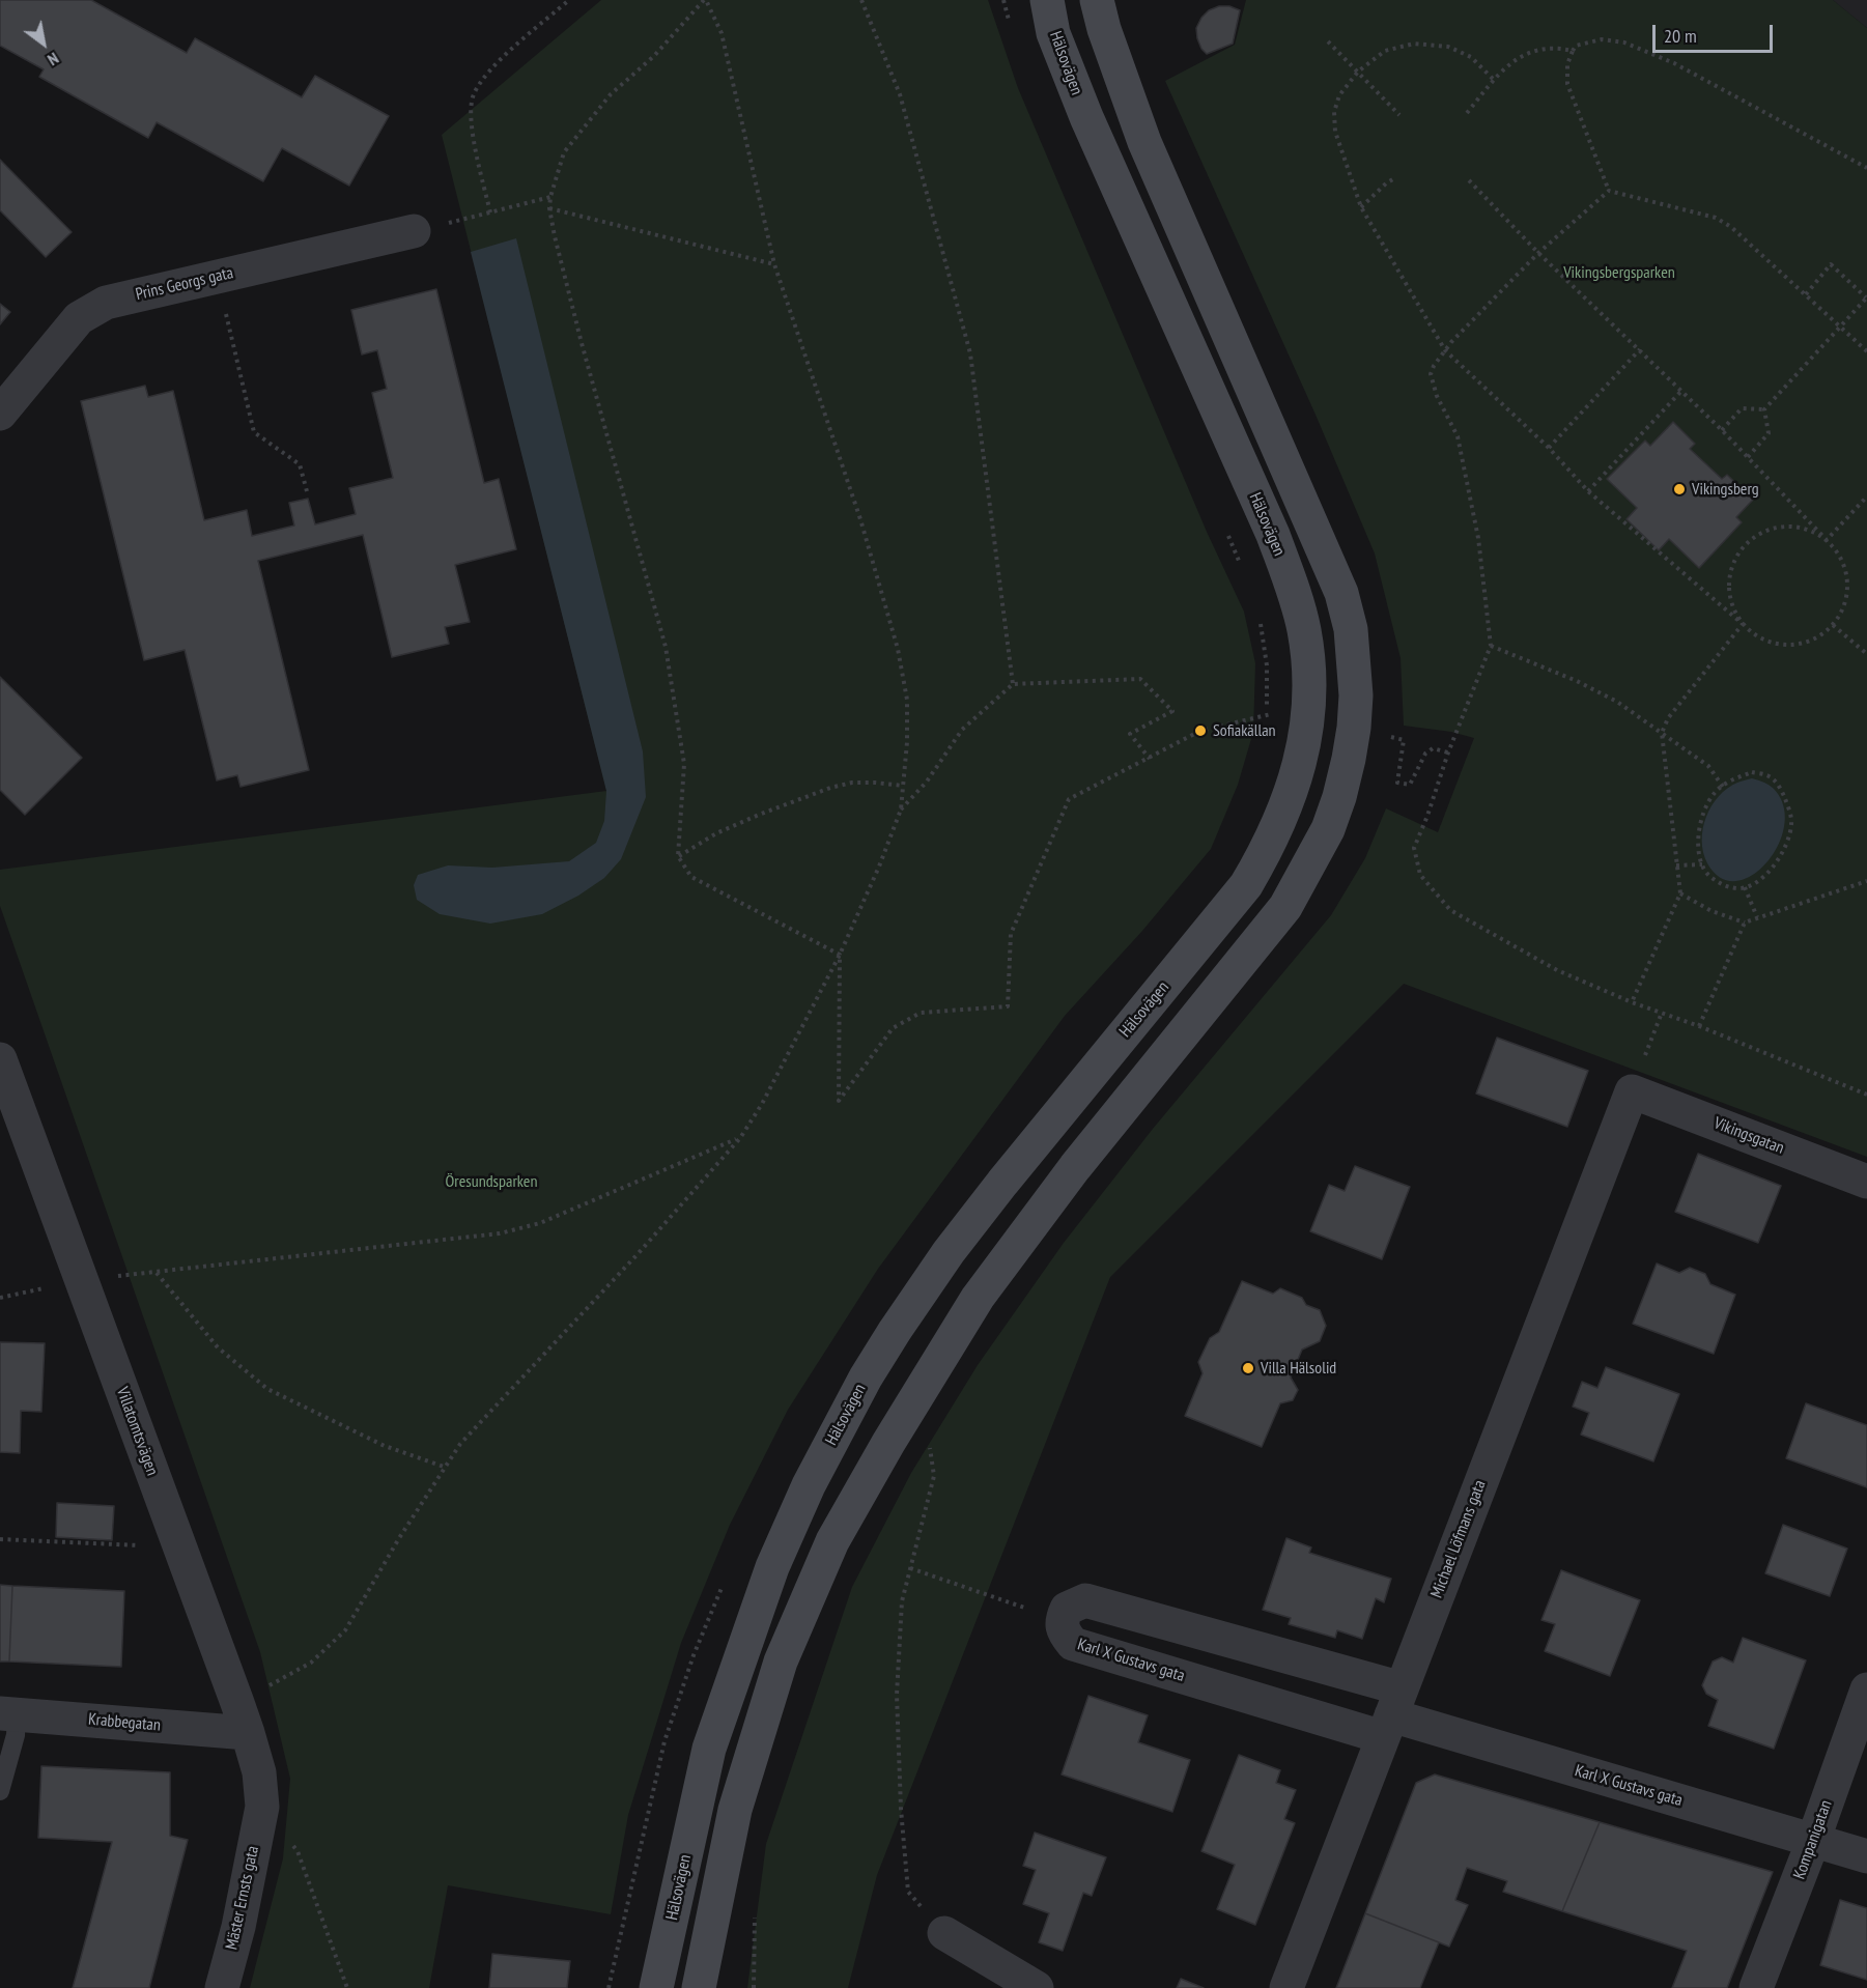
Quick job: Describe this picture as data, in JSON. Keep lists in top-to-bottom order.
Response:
{
  "streets": {
    "main road": ["Hälsovägen"],
    "street": [
      "Prins Georgs gata",
      "Vikingsgatan",
      "Villatomtsvägen",
      "Michael Löfmans gata",
      "Karl X Gustavs gata",
      "Krabbegatan",
      "Kompanigatan",
      "Mäster Ernsts gata"
    ]
  },
  "crossings": [
    ["Vikingsgatan", "Michael Löfmans gata"],
    ["Villatomtsvägen", "Krabbegatan"],
    ["Villatomtsvägen", "Mäster Ernsts gata"],
    ["Michael Löfmans gata", "Karl X Gustavs gata"],
    ["Karl X Gustavs gata", "Kompanigatan"]
  ],
  "parks": ["Vikingsbergsparken", "Öresundsparken"],
  "places": ["Vikingsberg", "Sofiakällan", "Villa Hälsolid"],
  "scale_bar": "20 m",
  "north": "bottom right"
}
